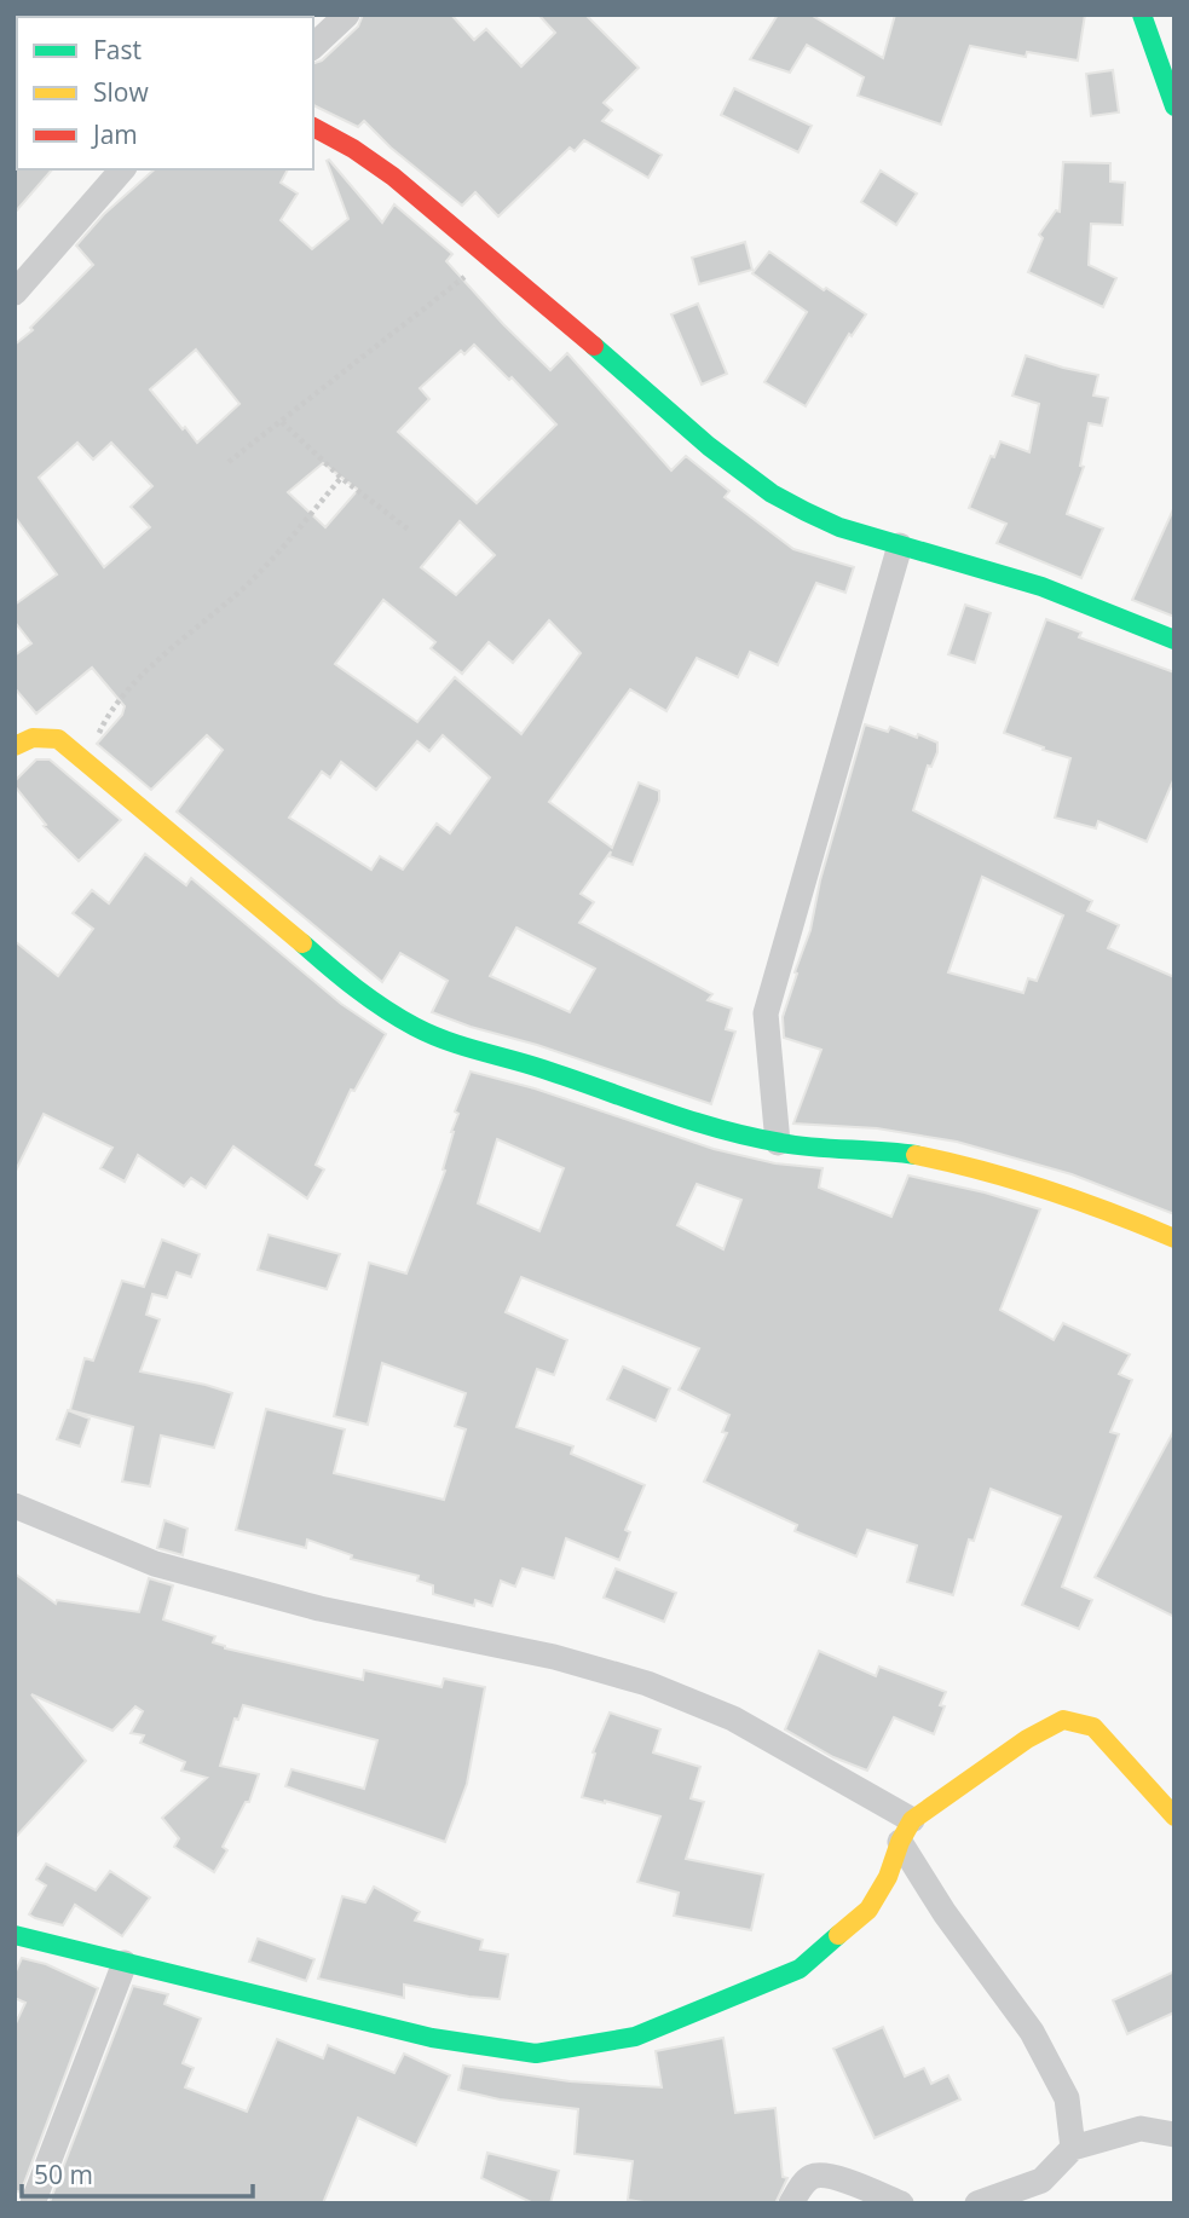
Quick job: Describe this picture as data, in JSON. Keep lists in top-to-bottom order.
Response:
{
  "legend": ["Fast", "Slow", "Jam"],
  "scale_bar": "50 m"
}
